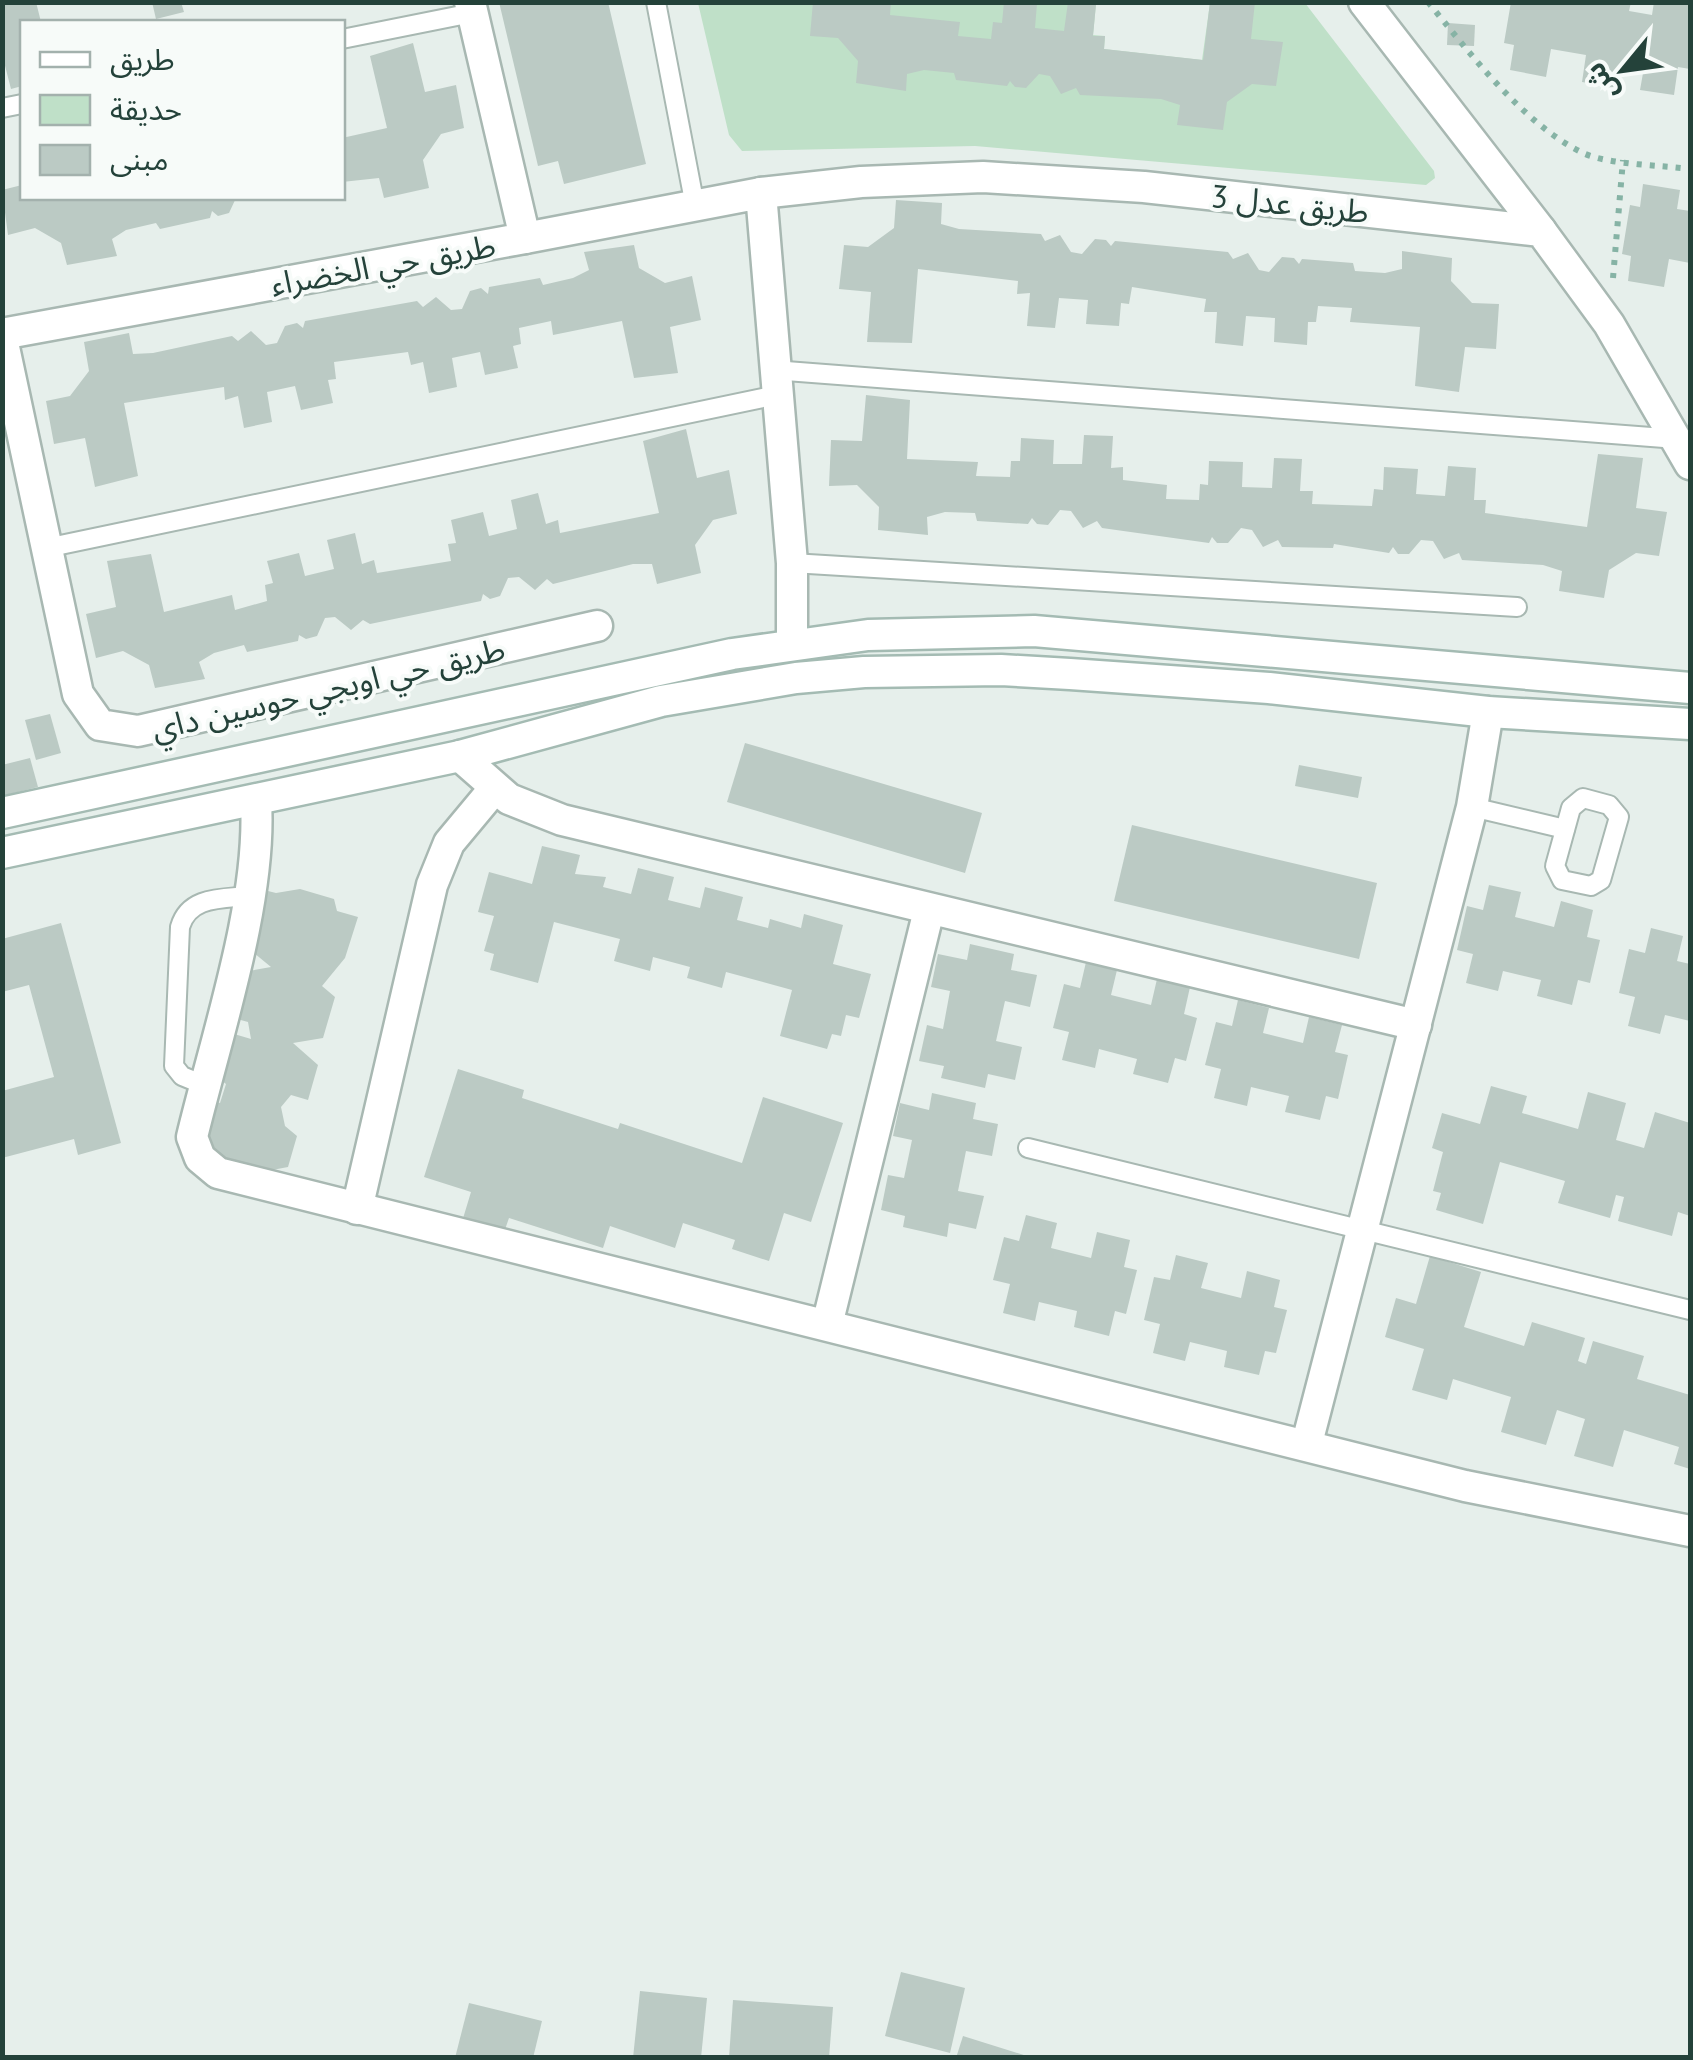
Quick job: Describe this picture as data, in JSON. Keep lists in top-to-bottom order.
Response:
{
  "streets": {
    "street": ["طريق عدل 3", "طريق حي الخضراء", "طريق حي اوبجي حوسين داي"]
  },
  "crossings": [
    ["طريق عدل 3", "طريق حي الخضراء"],
    ["طريق حي الخضراء", "طريق حي اوبجي حوسين داي"]
  ],
  "legend": ["طريق", "حديقة", "مبنى"],
  "north": "bottom left"
}
